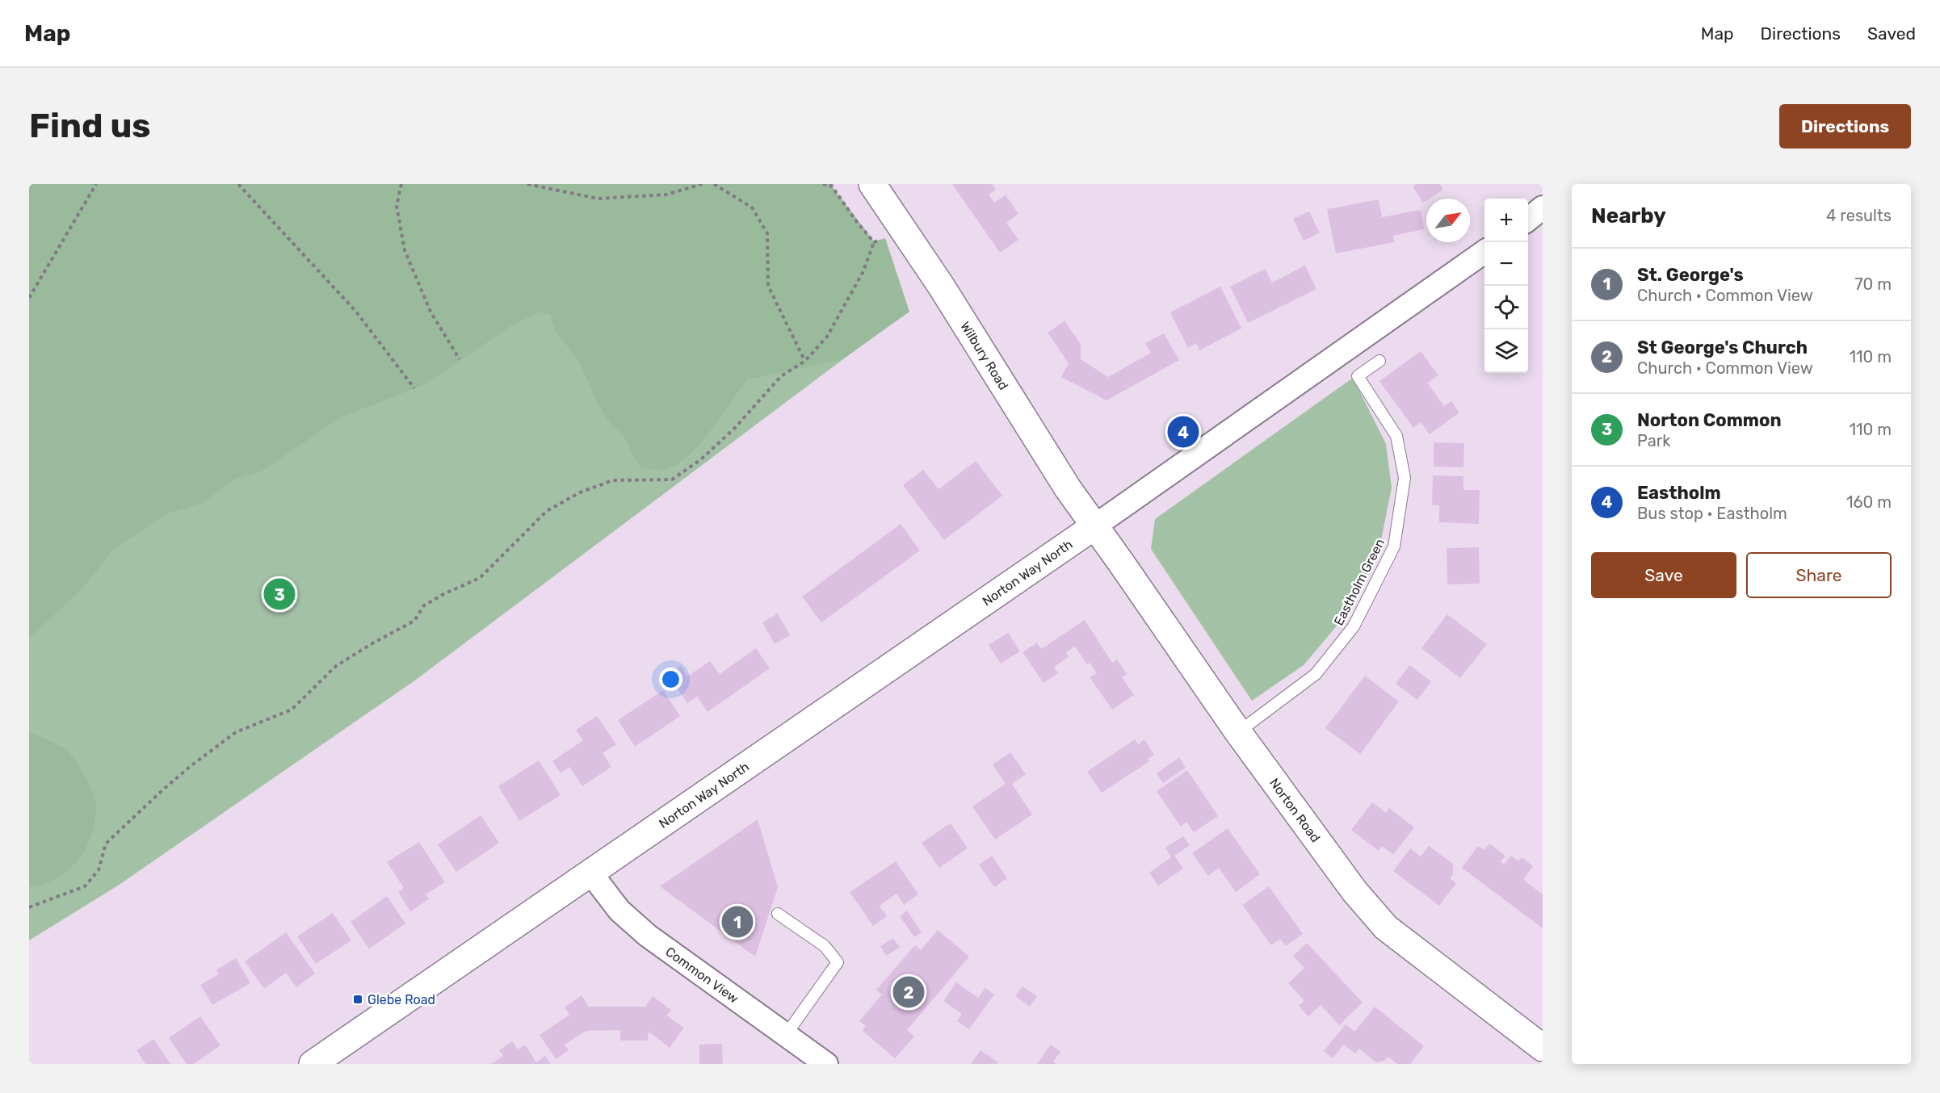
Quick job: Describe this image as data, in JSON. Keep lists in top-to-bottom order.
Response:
{
  "streets": {
    "street": [
      "Wilbury Road",
      "Norton Way North",
      "Norton Road",
      "Common View"
    ],
    "lane": ["Eastholm Green"]
  },
  "crossings": [
    ["Wilbury Road", "Norton Way North"],
    ["Wilbury Road", "Norton Road"],
    ["Norton Way North", "Norton Road"],
    ["Norton Way North", "Common View"],
    ["Eastholm Green", "Norton Road"]
  ],
  "places": {
    "transit": ["Glebe Road"]
  },
  "north": "top right",
  "page": {
    "header": "Map",
    "nav": ["Map", "Directions", "Saved"],
    "buttons": [
      "Directions",
      ["Save", "Share"]
    ],
    "title": "Find us",
    "heading": ["Nearby", "4 results"],
    "map_buttons": ["+", "−"],
    "list": [
      {
        "mark": "1",
        "name": "St. George's",
        "note": "Church · Common View",
        "value": "70 m"
      },
      {
        "mark": "2",
        "name": "St George's Church",
        "note": "Church · Common View",
        "value": "110 m"
      },
      {
        "mark": "3",
        "name": "Norton Common",
        "note": "Park",
        "value": "110 m"
      },
      {
        "mark": "4",
        "name": "Eastholm",
        "note": "Bus stop · Eastholm",
        "value": "160 m"
      }
    ],
    "pins": [
      "4",
      "3",
      "1",
      "2"
    ]
  }
}
